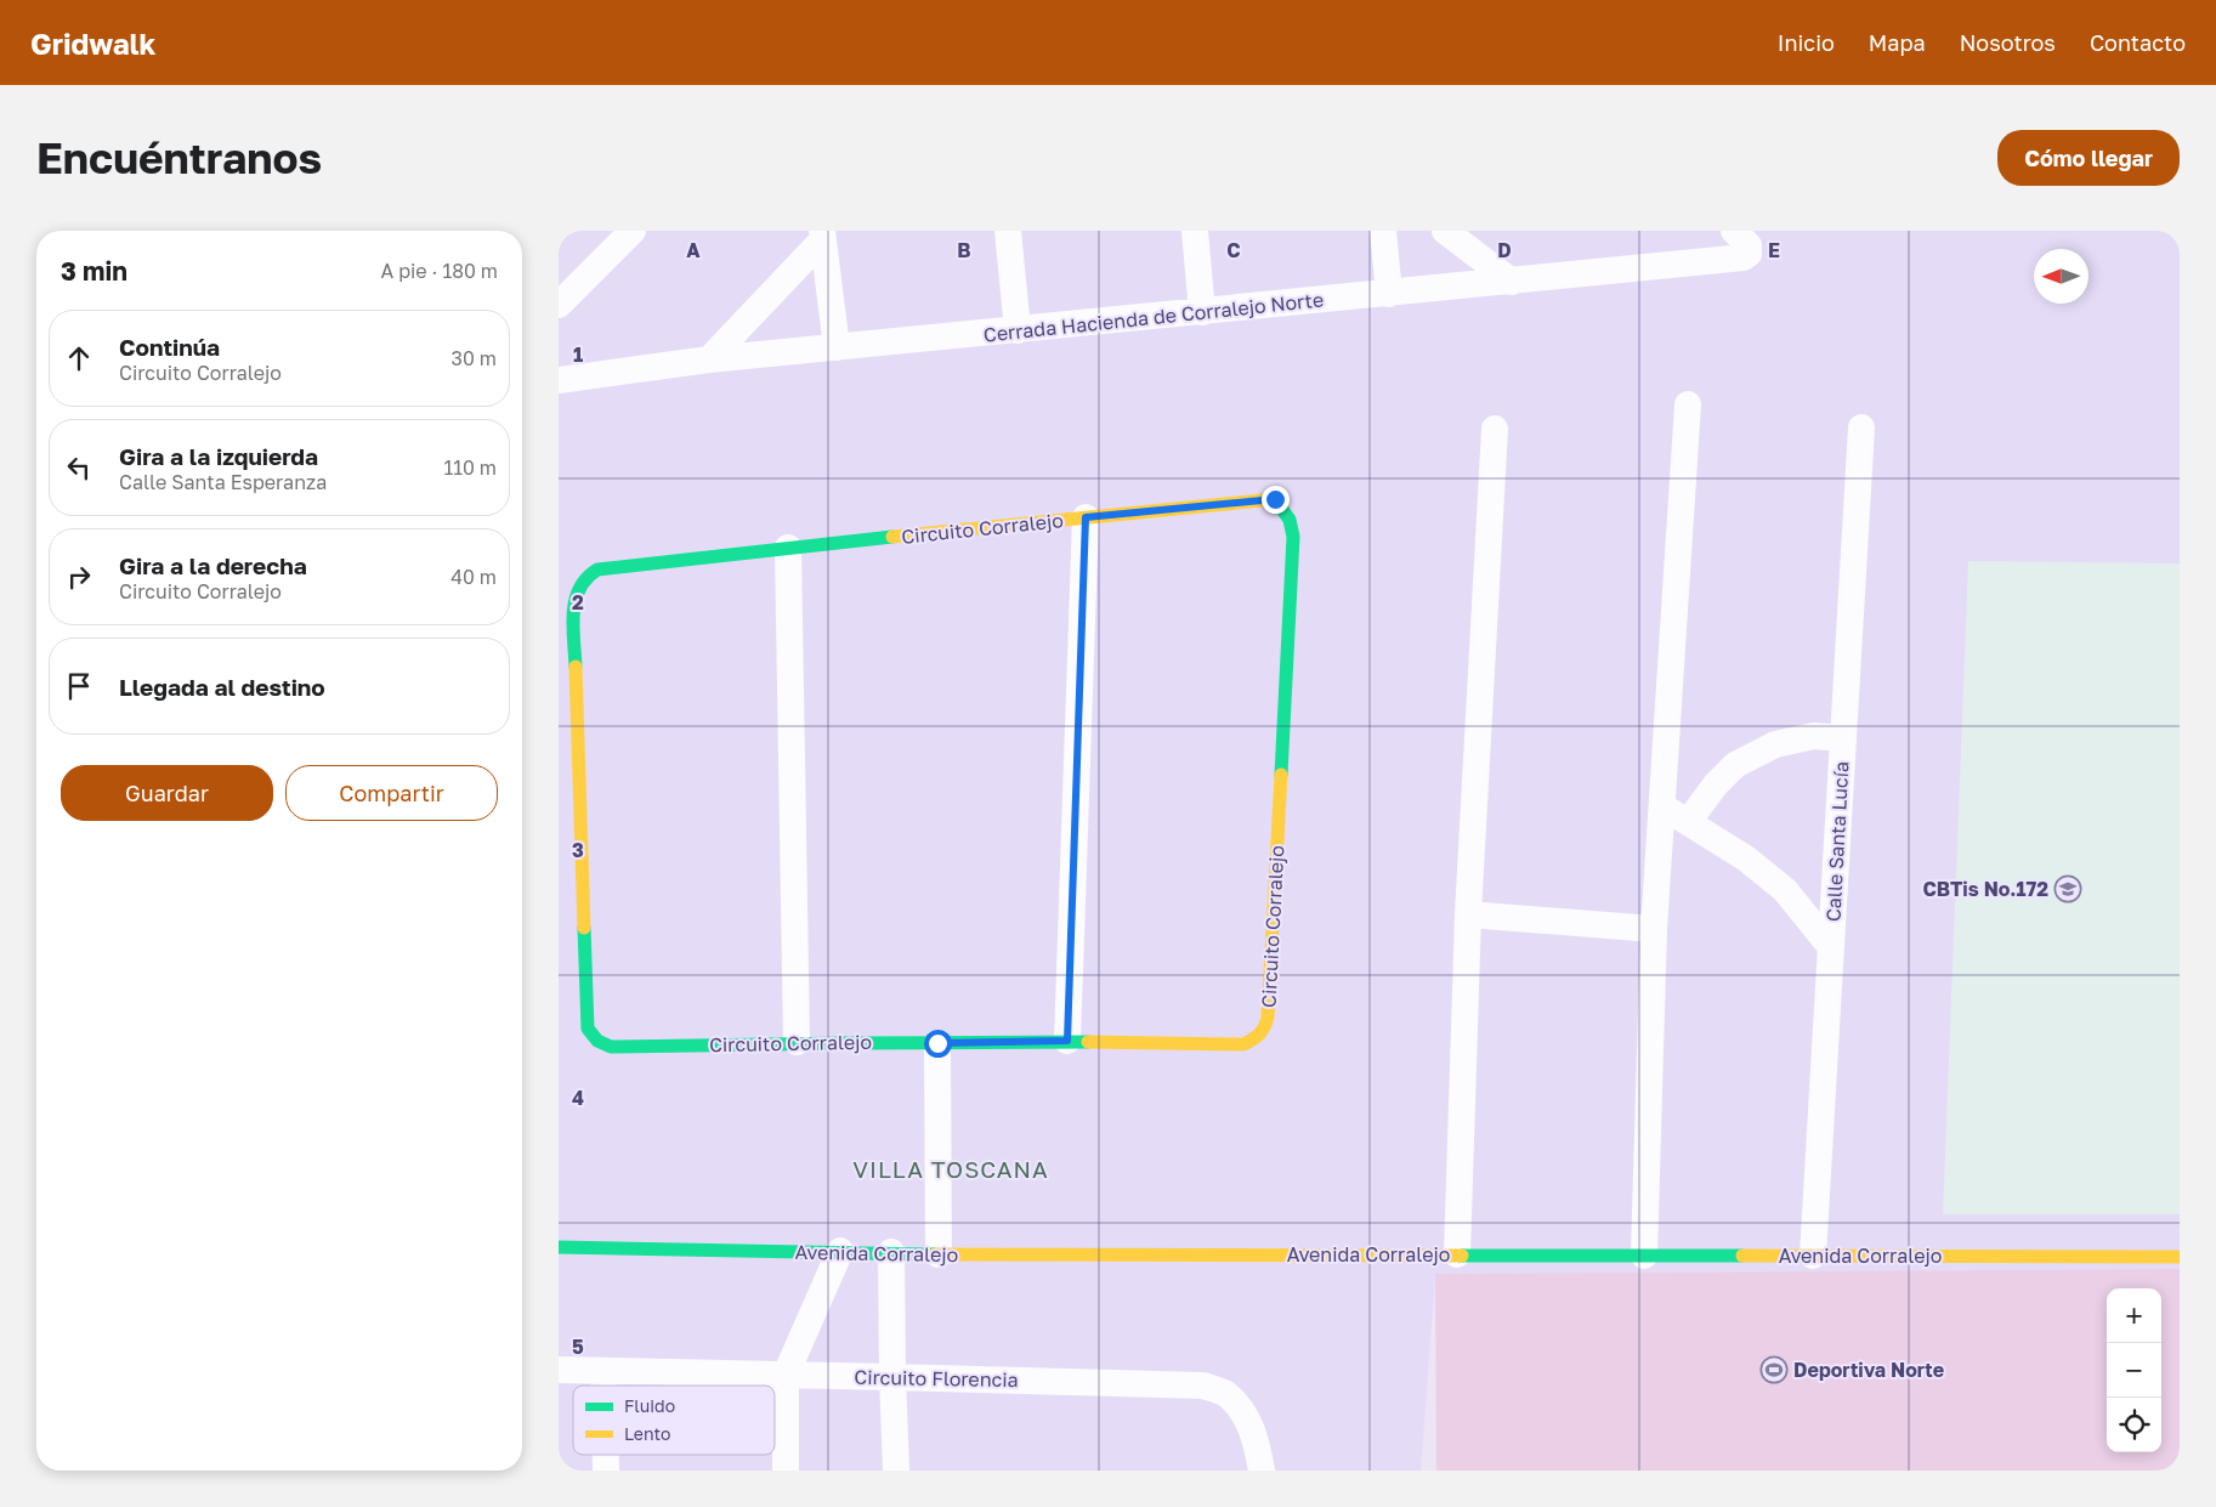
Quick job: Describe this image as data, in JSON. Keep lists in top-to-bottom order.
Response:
{
  "streets": {
    "street": [
      "Cerrada Hacienda de Corralejo Norte",
      "Circuito Corralejo",
      "Calle Santa Lucía",
      "Avenida Corralejo",
      "Circuito Florencia"
    ]
  },
  "crossings": [
    ["Calle Santa Lucía", "Avenida Corralejo"]
  ],
  "districts": ["VILLA TOSCANA"],
  "places": {
    "school or university": ["CBTis No.172"],
    "sports": ["Deportiva Norte"]
  },
  "legend": ["Fluido", "Lento"],
  "north": "left",
  "page": {
    "header": "Gridwalk",
    "nav": [
      "Inicio",
      "Mapa",
      "Nosotros",
      "Contacto"
    ],
    "buttons": [
      "Cómo llegar",
      ["Guardar", "Compartir"]
    ],
    "title": "Encuéntranos",
    "heading": ["3 min", "A pie · 180 m"],
    "list": [
      ["Continúa", "Circuito Corralejo", "30 m"],
      ["Gira a la izquierda", "Calle Santa Esperanza", "110 m"],
      ["Gira a la derecha", "Circuito Corralejo", "40 m"],
      "Llegada al destino"
    ],
    "map_buttons": ["+", "−"]
  },
  "grid": {
    "columns": [
      "A",
      "B",
      "C",
      "D",
      "E"
    ],
    "rows": [
      "1",
      "2",
      "3",
      "4",
      "5"
    ]
  }
}
